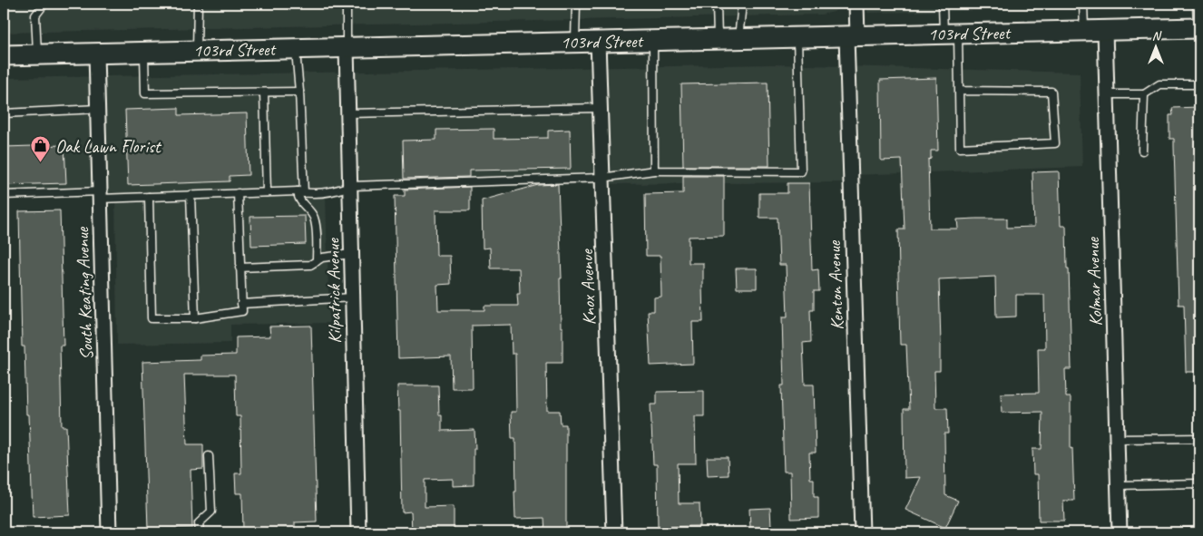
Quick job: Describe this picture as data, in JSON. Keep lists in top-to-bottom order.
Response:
{
  "streets": {
    "main road": ["103rd Street"],
    "street": [
      "Kolmar Avenue",
      "Kenton Avenue",
      "Knox Avenue",
      "Kilpatrick Avenue",
      "South Keating Avenue"
    ]
  },
  "crossings": [
    ["103rd Street", "Kolmar Avenue"],
    ["103rd Street", "Kenton Avenue"],
    ["103rd Street", "Knox Avenue"],
    ["103rd Street", "Kilpatrick Avenue"],
    ["103rd Street", "South Keating Avenue"]
  ],
  "places": {
    "shop": ["Oak Lawn Florist"]
  },
  "north": "top"
}
